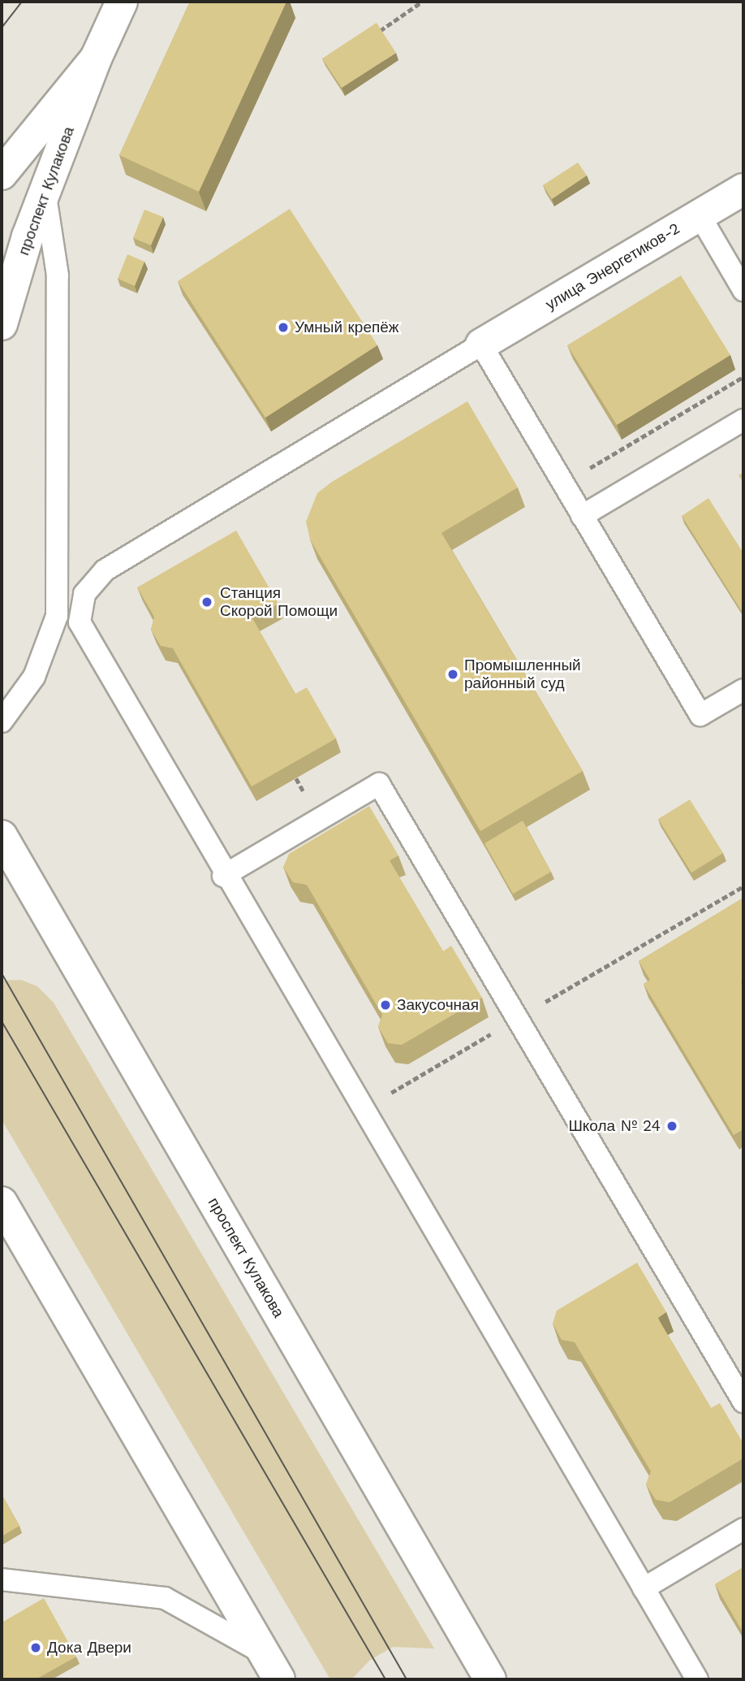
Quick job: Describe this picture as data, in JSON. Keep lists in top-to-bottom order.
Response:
{
  "streets": {
    "main road": ["проспект Кулакова", "улица Энергетиков-2"]
  },
  "places": [
    "Умный крепёж",
    "Станция Скорой Помощи",
    "Промышленный районный суд",
    "Закусочная",
    "Школа № 24",
    "Дока Двери"
  ]
}
